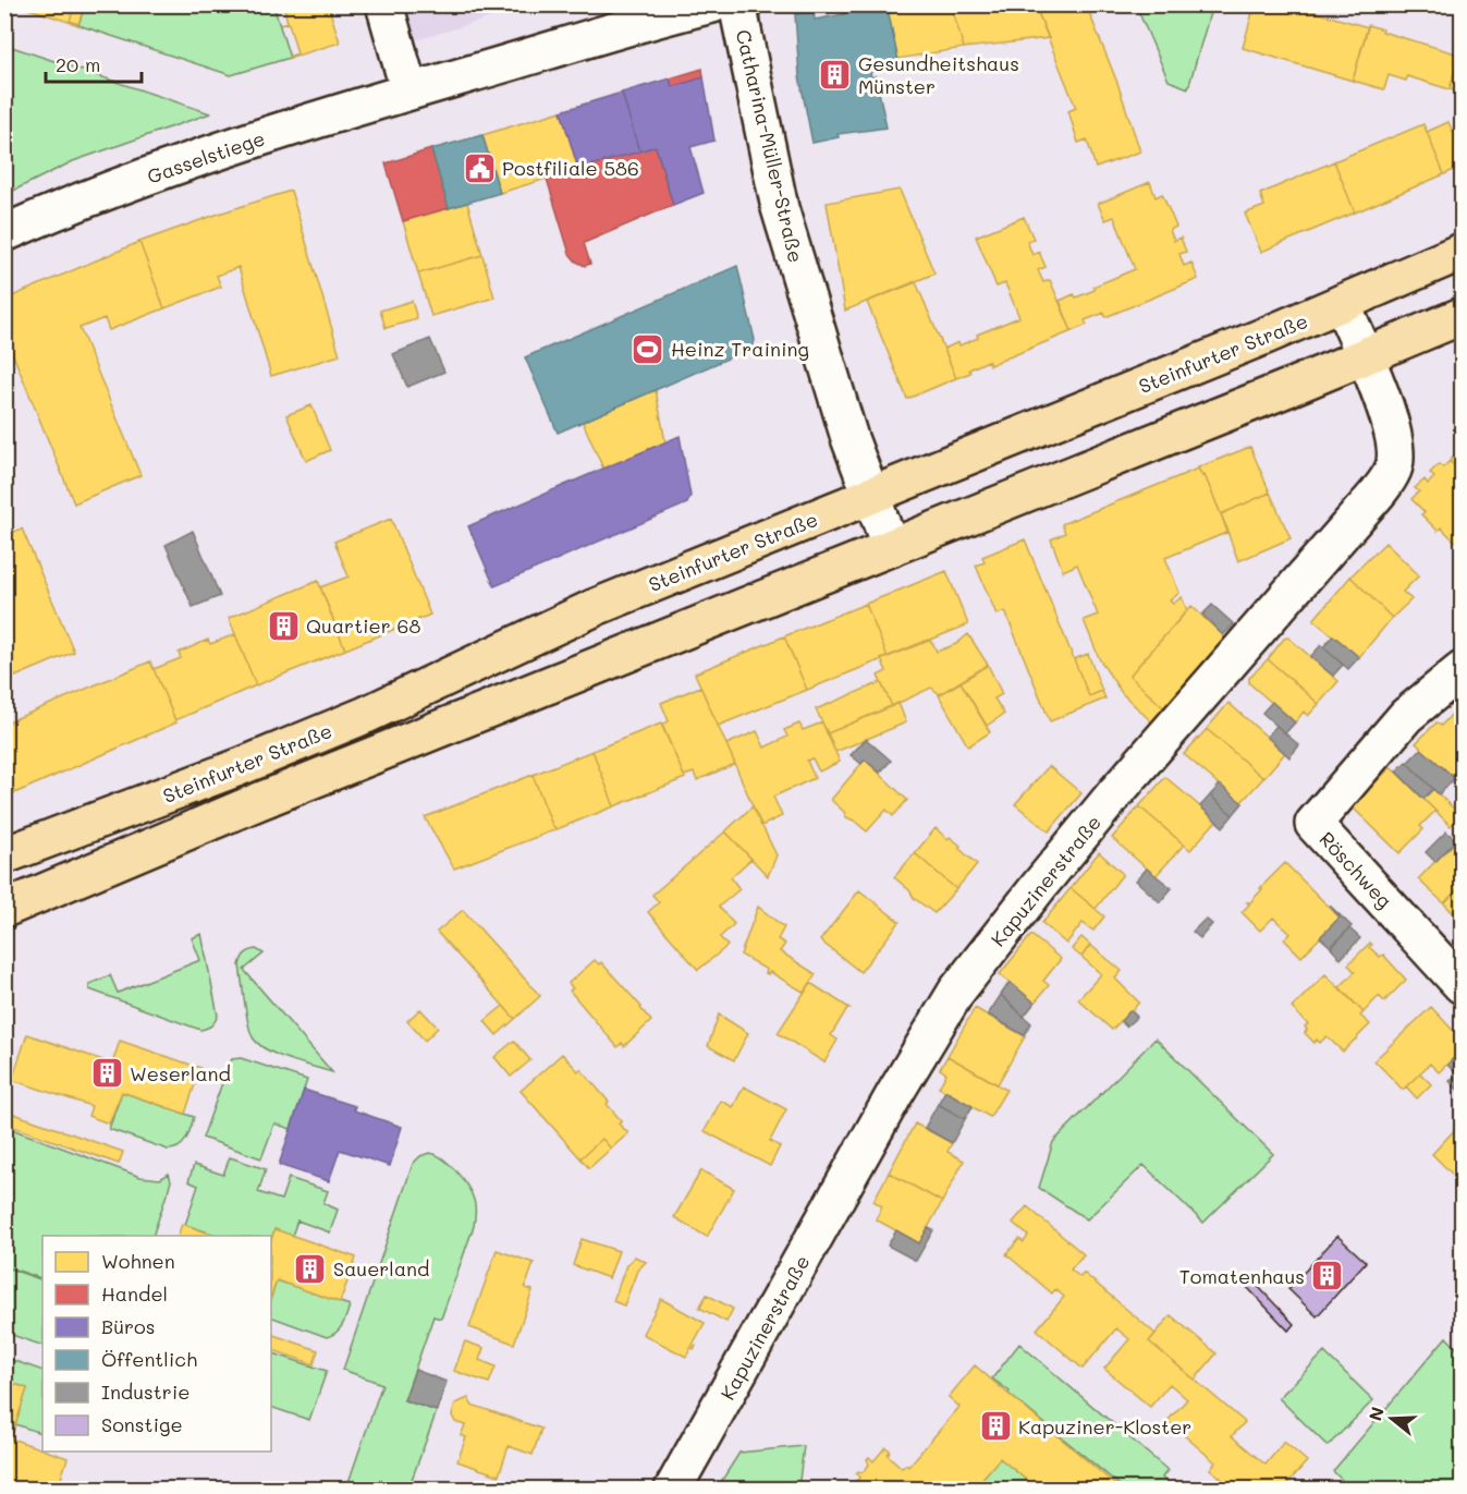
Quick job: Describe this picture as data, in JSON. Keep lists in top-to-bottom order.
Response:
{
  "streets": {
    "main road": ["Steinfurter Straße"],
    "street": [
      "Catharina-Müller-Straße",
      "Gasselstiege",
      "Röschweg",
      "Kapuzinerstraße"
    ]
  },
  "crossings": [
    ["Catharina-Müller-Straße", "Steinfurter Straße"],
    ["Steinfurter Straße", "Kapuzinerstraße"]
  ],
  "places": {
    "building": [
      "Gesundheitshaus Münster",
      "Quartier 68",
      "Weserland",
      "Sauerland",
      "Tomatenhaus",
      "Kapuziner-Kloster"
    ],
    "public building": ["Postfiliale 586"],
    "sports": ["Heinz Training"]
  },
  "legend": [
    "Wohnen",
    "Handel",
    "Büros",
    "Öffentlich",
    "Industrie",
    "Sonstige"
  ],
  "scale_bar": "20 m",
  "north": "left"
}
